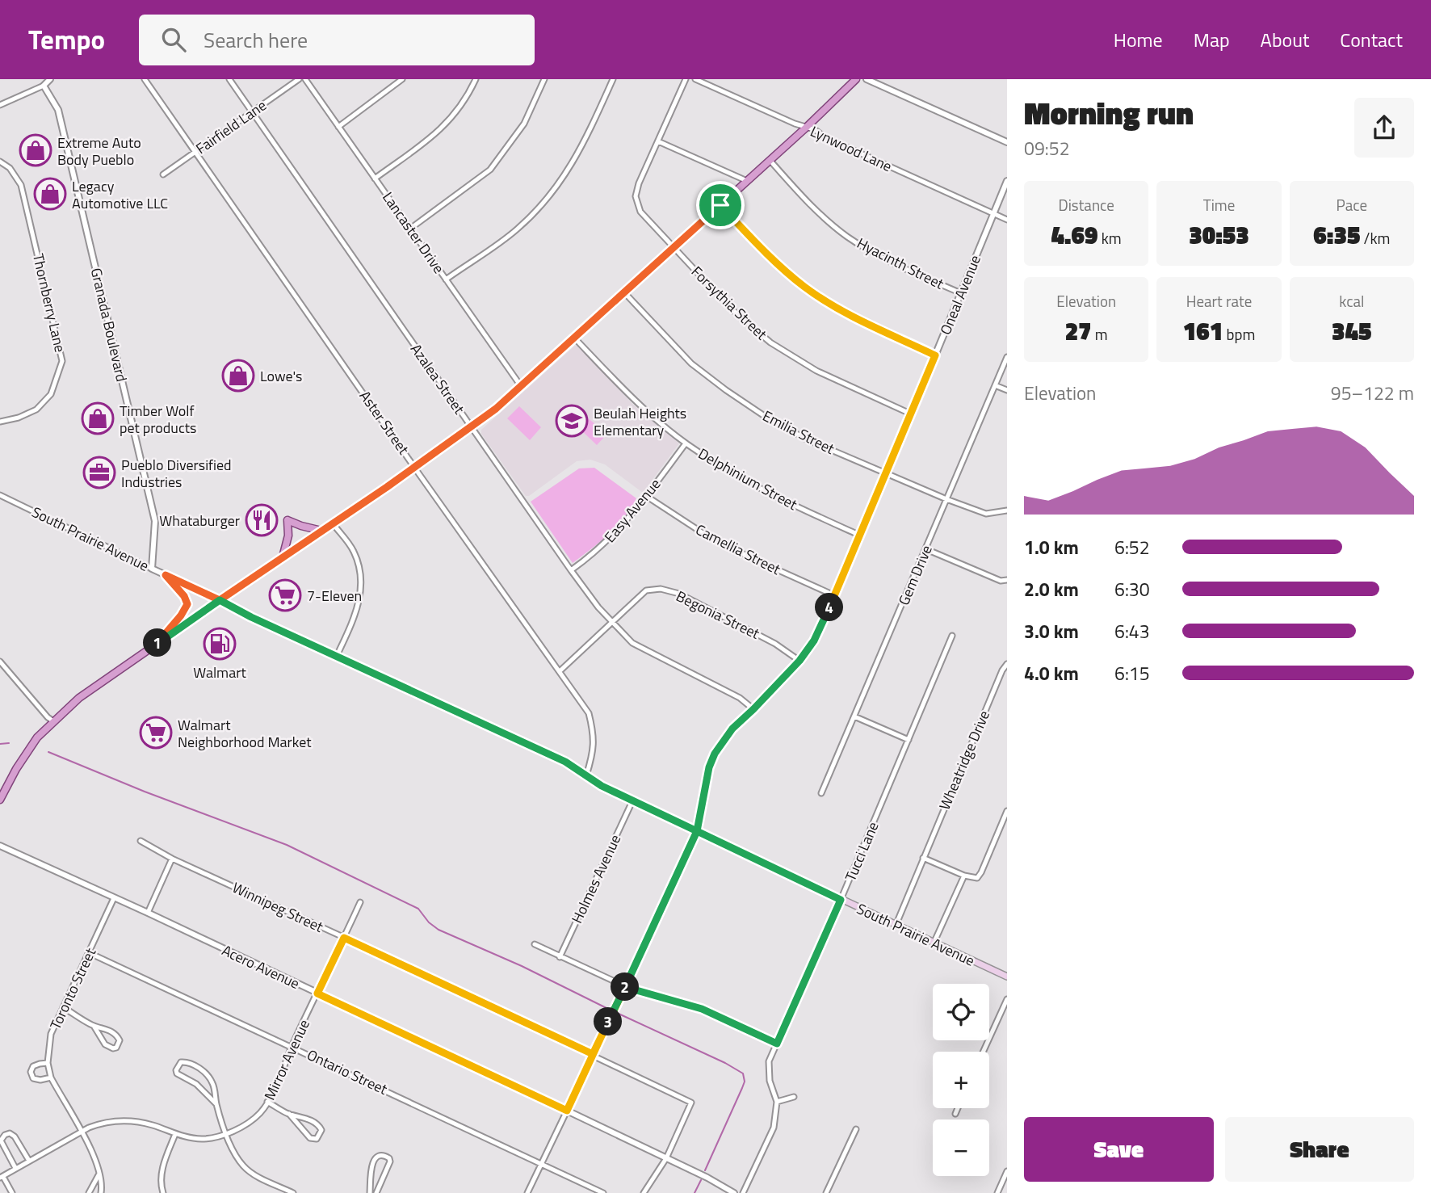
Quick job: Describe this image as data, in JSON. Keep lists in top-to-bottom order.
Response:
{
  "streets": {
    "main road": ["South Prairie Avenue"],
    "street": [
      "Fairfield Lane",
      "Lynwood Lane",
      "Lancaster Drive",
      "Hyacinth Street",
      "Oneal Avenue",
      "Thornberry Lane",
      "Forsythia Street",
      "Granada Boulevard",
      "Azalea Street",
      "Aster Street",
      "Emilia Street",
      "Delphinium Street",
      "Easy Avenue",
      "Camellia Street",
      "Gem Drive",
      "Begonia Street",
      "Wheatridge Drive",
      "Tucci Lane",
      "Holmes Avenue",
      "Winnipeg Street",
      "Acero Avenue",
      "Toronto Street",
      "Mirror Avenue",
      "Ontario Street"
    ]
  },
  "crossings": [
    ["Fairfield Lane", "Azalea Street"],
    ["Fairfield Lane", "Aster Street"],
    ["Lynwood Lane", "Oneal Avenue"],
    ["Hyacinth Street", "Oneal Avenue"],
    ["Oneal Avenue", "Forsythia Street"],
    ["Oneal Avenue", "Azalea Street"],
    ["Oneal Avenue", "Emilia Street"],
    ["Oneal Avenue", "Delphinium Street"],
    ["Oneal Avenue", "South Prairie Avenue"],
    ["Oneal Avenue", "Camellia Street"],
    ["Oneal Avenue", "Begonia Street"],
    ["Oneal Avenue", "Winnipeg Street"],
    ["Oneal Avenue", "Acero Avenue"],
    ["Oneal Avenue", "Ontario Street"],
    ["Granada Boulevard", "South Prairie Avenue"],
    ["Azalea Street", "Easy Avenue"],
    ["Azalea Street", "Begonia Street"],
    ["Aster Street", "South Prairie Avenue"],
    ["Aster Street", "Begonia Street"],
    ["Emilia Street", "Gem Drive"],
    ["Delphinium Street", "Easy Avenue"],
    ["Easy Avenue", "Camellia Street"],
    ["South Prairie Avenue", "Wheatridge Drive"],
    ["South Prairie Avenue", "Tucci Lane"],
    ["South Prairie Avenue", "Holmes Avenue"],
    ["Winnipeg Street", "Acero Avenue"],
    ["Winnipeg Street", "Mirror Avenue"],
    ["Acero Avenue", "Toronto Street"],
    ["Acero Avenue", "Mirror Avenue"],
    ["Toronto Street", "Mirror Avenue"],
    ["Toronto Street", "Ontario Street"],
    ["Mirror Avenue", "Ontario Street"]
  ],
  "places": {
    "shop": [
      "Extreme Auto Body Pueblo",
      "Legacy Automotive LLC",
      "Lowe's",
      "Timber Wolf pet products"
    ],
    "school or university": ["Beulah Heights Elementary"],
    "office": ["Pueblo Diversified Industries"],
    "restaurant": ["Whataburger"],
    "supermarket": ["7-Eleven", "Walmart Neighborhood Market"],
    "fuel station": ["Walmart"]
  },
  "page": {
    "header": "Tempo",
    "search": "Search here",
    "nav": [
      "Home",
      "Map",
      "About",
      "Contact"
    ],
    "heading": ["Morning run", "09:52"],
    "stats": [
      ["Distance", "4.69 km"],
      ["Time", "30:53"],
      ["Pace", "6:35 /km"],
      ["Elevation", "27 m"],
      ["Heart rate", "161 bpm"],
      ["kcal", "345"]
    ],
    "chart": ["Elevation", "95–122 m"],
    "list": [
      {
        "name": "1.0 km",
        "note": "6:52"
      },
      {
        "name": "2.0 km",
        "note": "6:30"
      },
      {
        "name": "3.0 km",
        "note": "6:43"
      },
      {
        "name": "4.0 km",
        "note": "6:15"
      }
    ],
    "pins": [
      "4",
      "1",
      "2",
      "3"
    ],
    "map_buttons": ["+", "−"],
    "buttons": ["Save", "Share"]
  }
}
